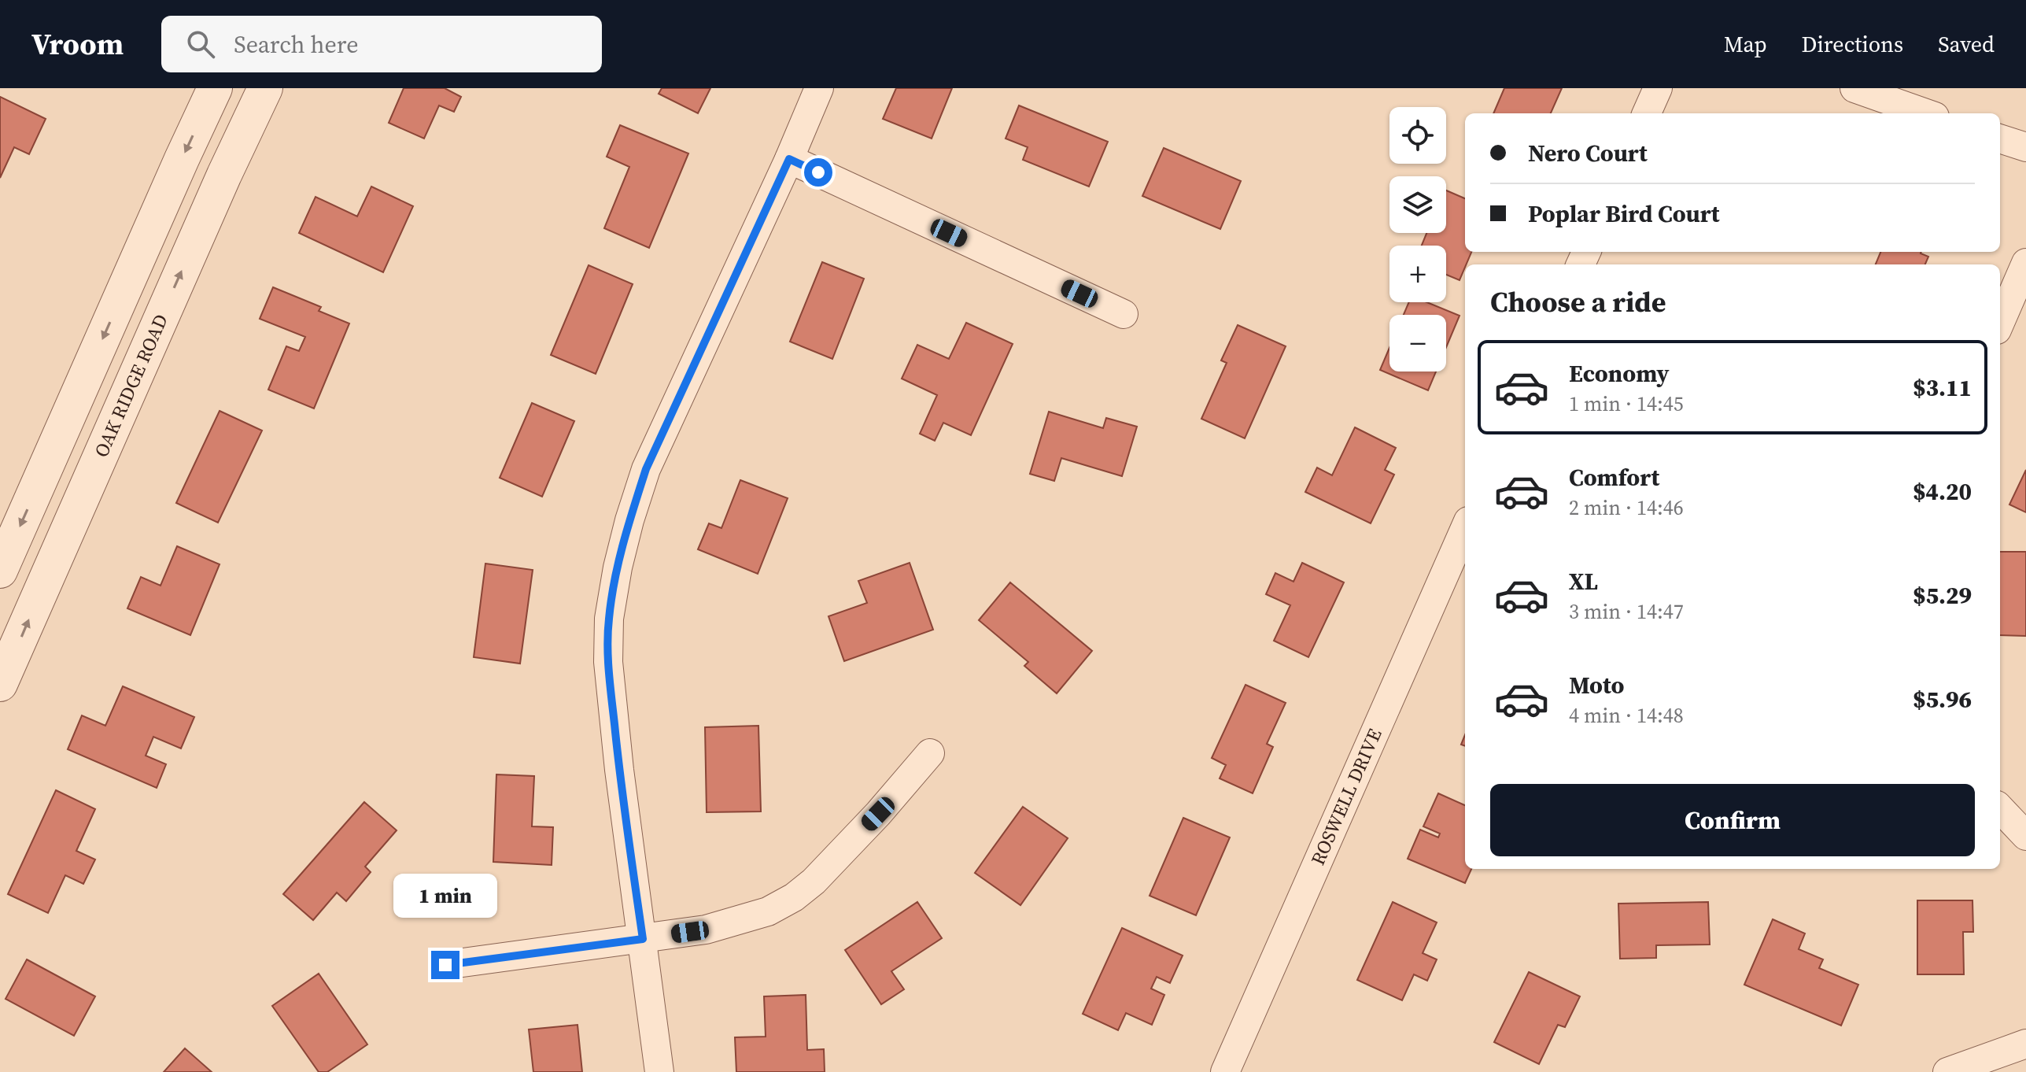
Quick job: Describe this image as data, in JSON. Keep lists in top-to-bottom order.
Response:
{
  "streets": {
    "street": ["OAK RIDGE ROAD", "ROSWELL DRIVE"]
  },
  "page": {
    "header": "Vroom",
    "search": "Search here",
    "nav": ["Map", "Directions", "Saved"],
    "map_buttons": ["+", "−"],
    "banner": ["Nero Court", "Poplar Bird Court"],
    "heading": "Choose a ride",
    "list": [
      {
        "name": "Economy",
        "note": "1 min · 14:45",
        "value": "$3.11"
      },
      {
        "name": "Comfort",
        "note": "2 min · 14:46",
        "value": "$4.20"
      },
      {
        "name": "XL",
        "note": "3 min · 14:47",
        "value": "$5.29"
      },
      {
        "name": "Moto",
        "note": "4 min · 14:48",
        "value": "$5.96"
      }
    ],
    "buttons": "Confirm",
    "bubble": "1 min"
  }
}
